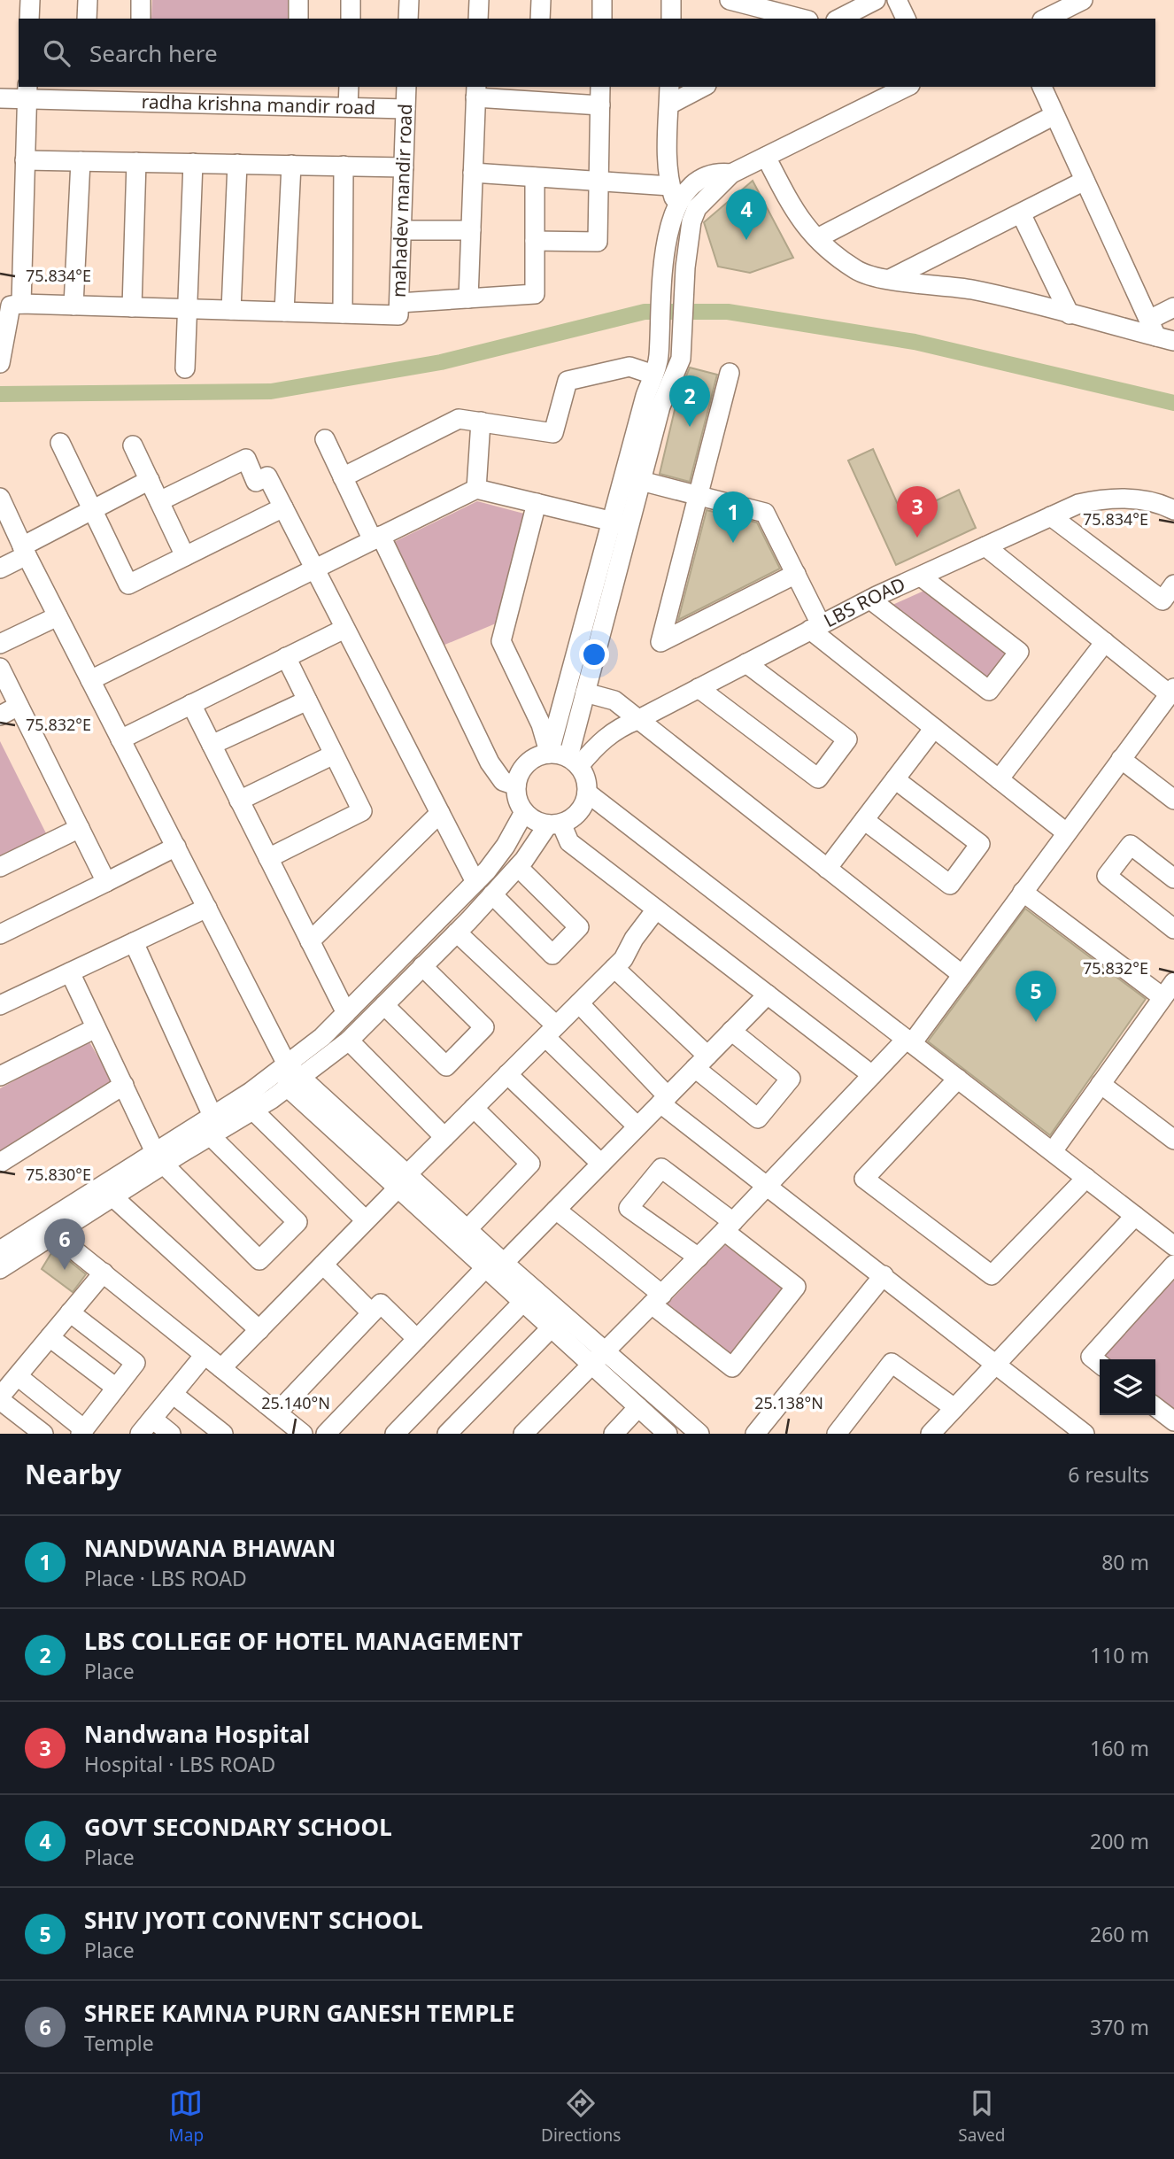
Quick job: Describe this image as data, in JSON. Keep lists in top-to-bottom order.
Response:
{
  "streets": {
    "street": ["radha krishna mandir road", "mahadev mandir road", "LBS ROAD"]
  },
  "crossings": [
    ["radha krishna mandir road", "mahadev mandir road"]
  ],
  "page": {
    "search": "Search here",
    "pins": [
      "4",
      "2",
      "3",
      "1",
      "5",
      "6"
    ],
    "heading": ["Nearby", "6 results"],
    "list": [
      {
        "mark": "1",
        "name": "NANDWANA BHAWAN",
        "note": "Place · LBS ROAD",
        "value": "80 m"
      },
      {
        "mark": "2",
        "name": "LBS COLLEGE OF HOTEL MANAGEMENT",
        "note": "Place",
        "value": "110 m"
      },
      {
        "mark": "3",
        "name": "Nandwana Hospital",
        "note": "Hospital · LBS ROAD",
        "value": "160 m"
      },
      {
        "mark": "4",
        "name": "GOVT SECONDARY SCHOOL",
        "note": "Place",
        "value": "200 m"
      },
      {
        "mark": "5",
        "name": "SHIV JYOTI CONVENT SCHOOL",
        "note": "Place",
        "value": "260 m"
      },
      {
        "mark": "6",
        "name": "SHREE KAMNA PURN GANESH TEMPLE",
        "note": "Temple",
        "value": "370 m"
      }
    ],
    "nav": ["Map", "Directions", "Saved"]
  },
  "coordinates": [
    "75.834°E",
    "75.832°E",
    "75.830°E",
    "25.140°N",
    "25.138°N"
  ]
}
